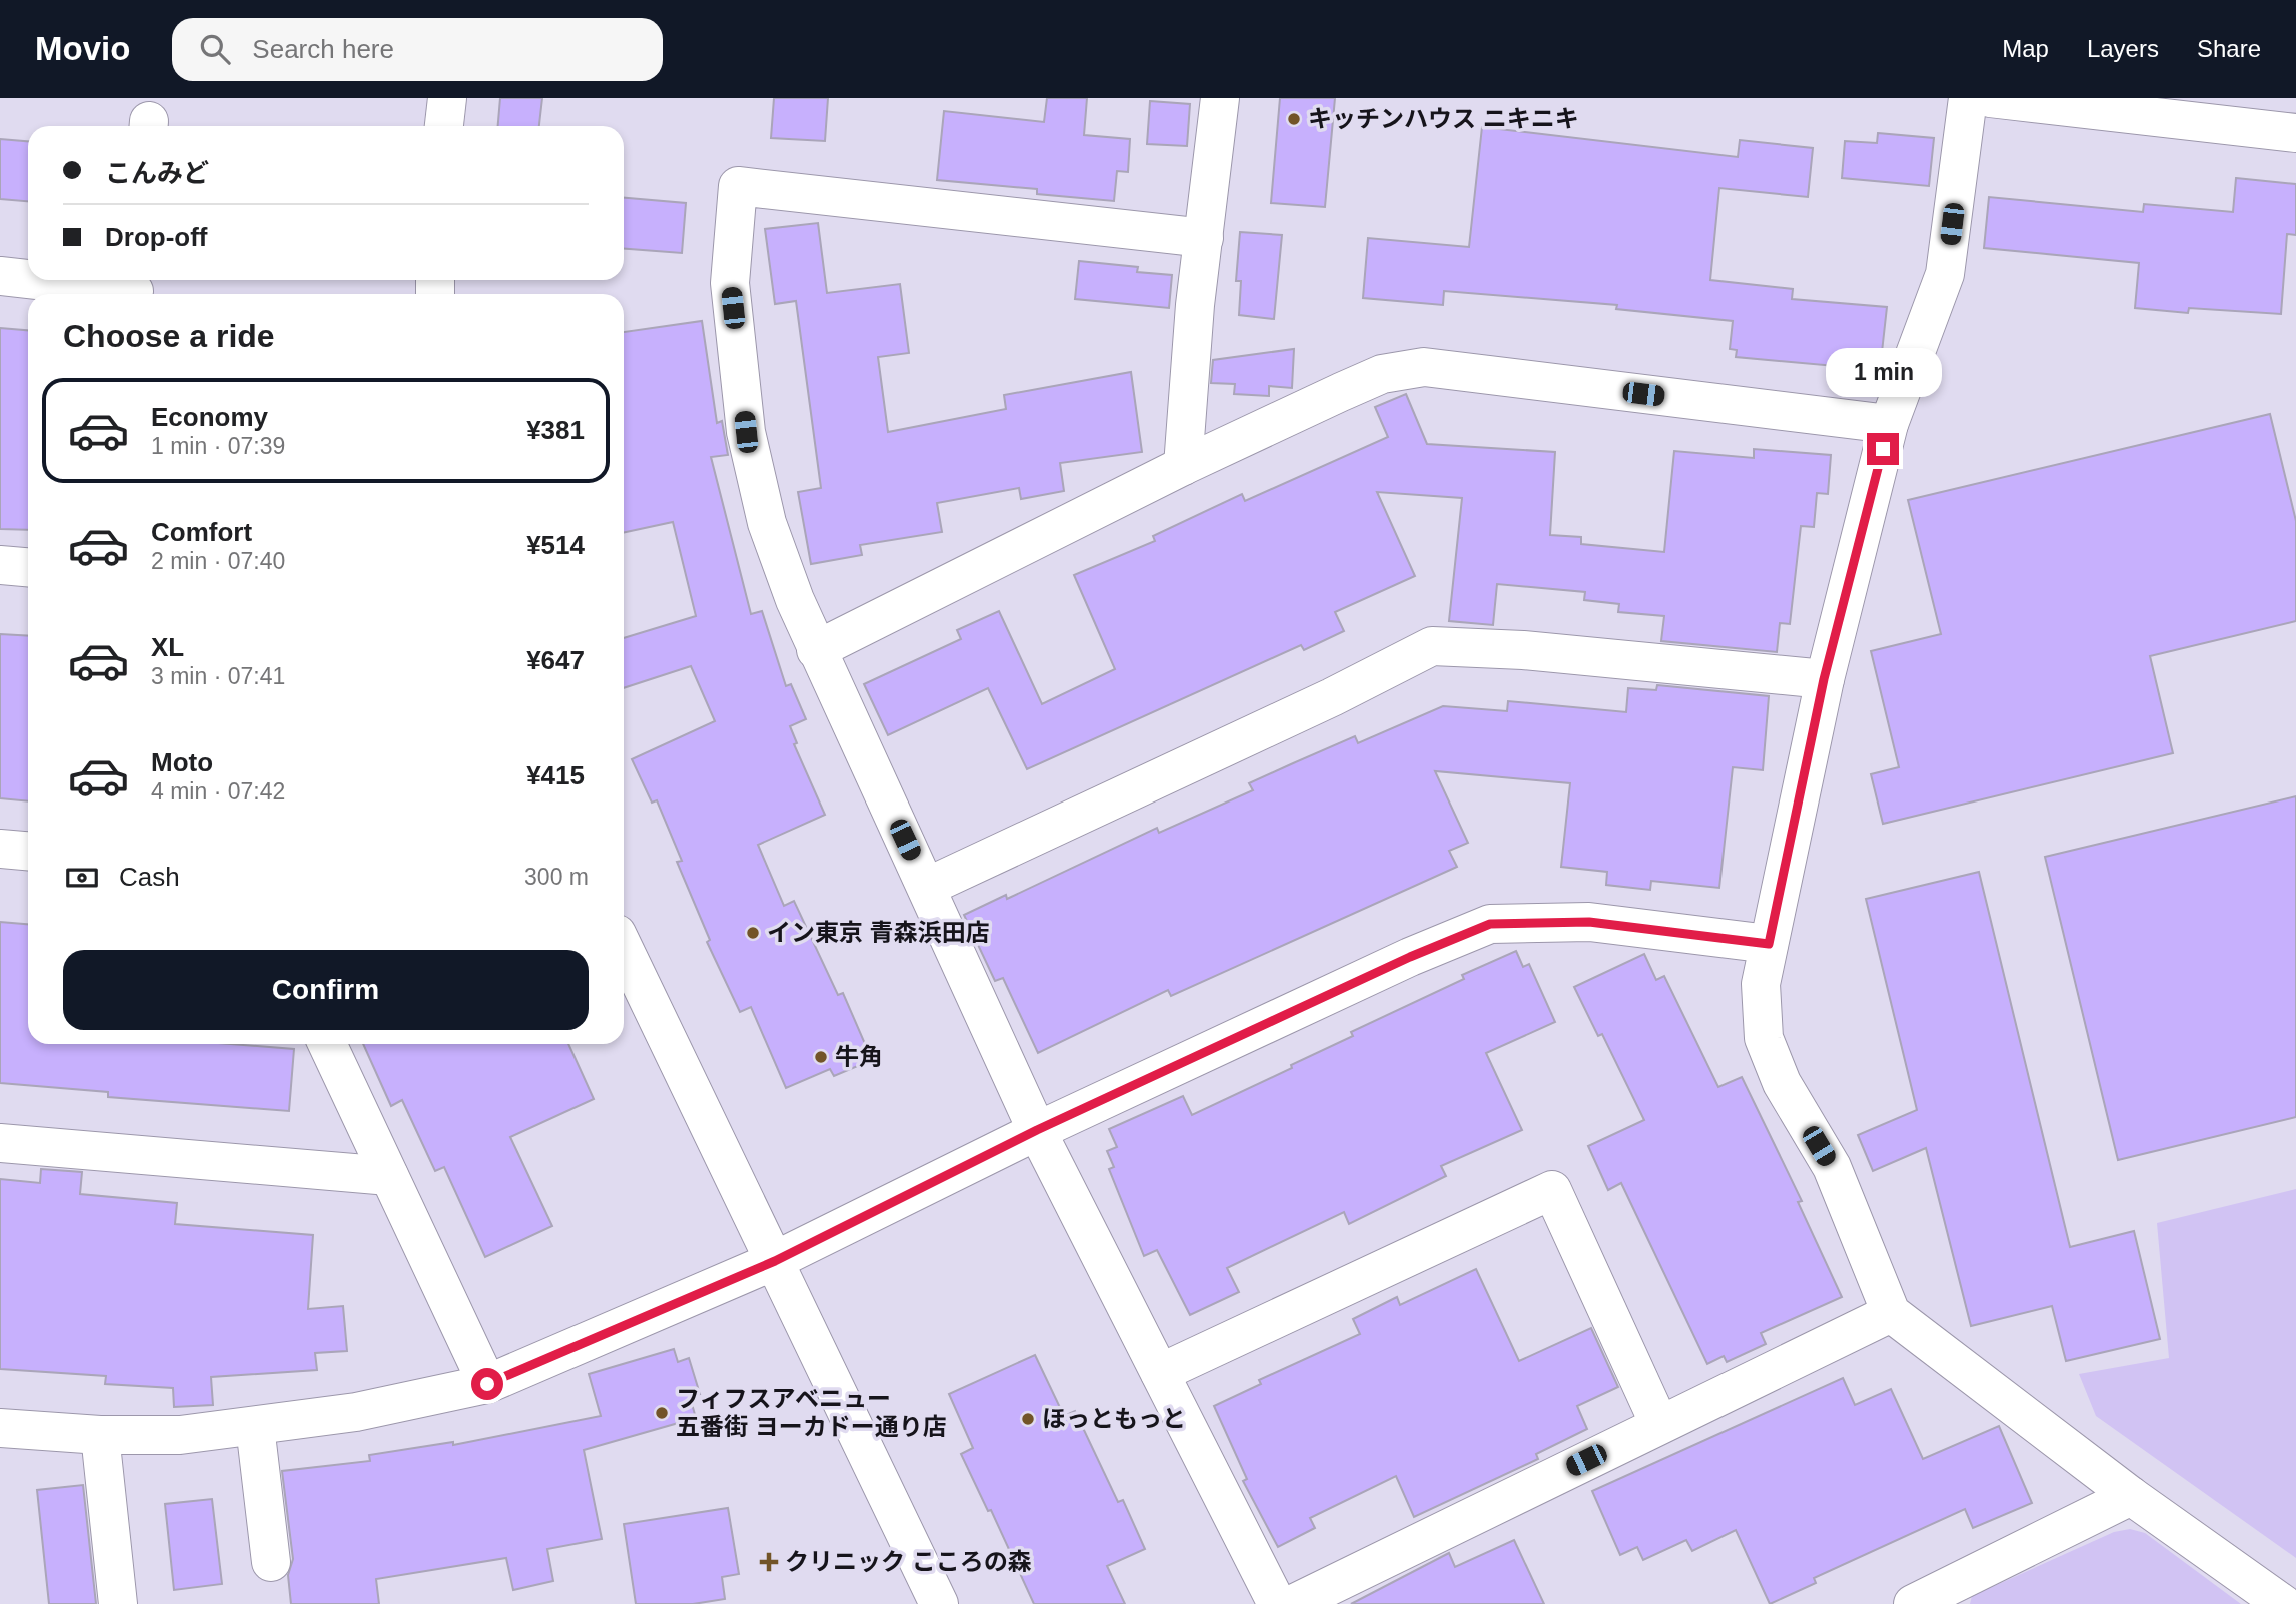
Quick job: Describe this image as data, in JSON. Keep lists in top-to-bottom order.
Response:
{
  "places": {
    "other": [
      "キッチンハウス ニキニキ",
      "イン東京 青森浜田店",
      "牛角",
      "フィフスアベニュー 五番街 ヨーカドー通り店",
      "ほっともっと"
    ],
    "health": ["クリニック こころの森"]
  },
  "page": {
    "header": "Movio",
    "search": "Search here",
    "nav": ["Map", "Layers", "Share"],
    "banner": ["こんみど", "Drop-off"],
    "heading": "Choose a ride",
    "bubble": "1 min",
    "list": [
      {
        "name": "Economy",
        "note": "1 min · 07:39",
        "value": "¥381"
      },
      {
        "name": "Comfort",
        "note": "2 min · 07:40",
        "value": "¥514"
      },
      {
        "name": "XL",
        "note": "3 min · 07:41",
        "value": "¥647"
      },
      {
        "name": "Moto",
        "note": "4 min · 07:42",
        "value": "¥415"
      }
    ],
    "pay": ["Cash", "300 m"],
    "buttons": "Confirm"
  }
}
